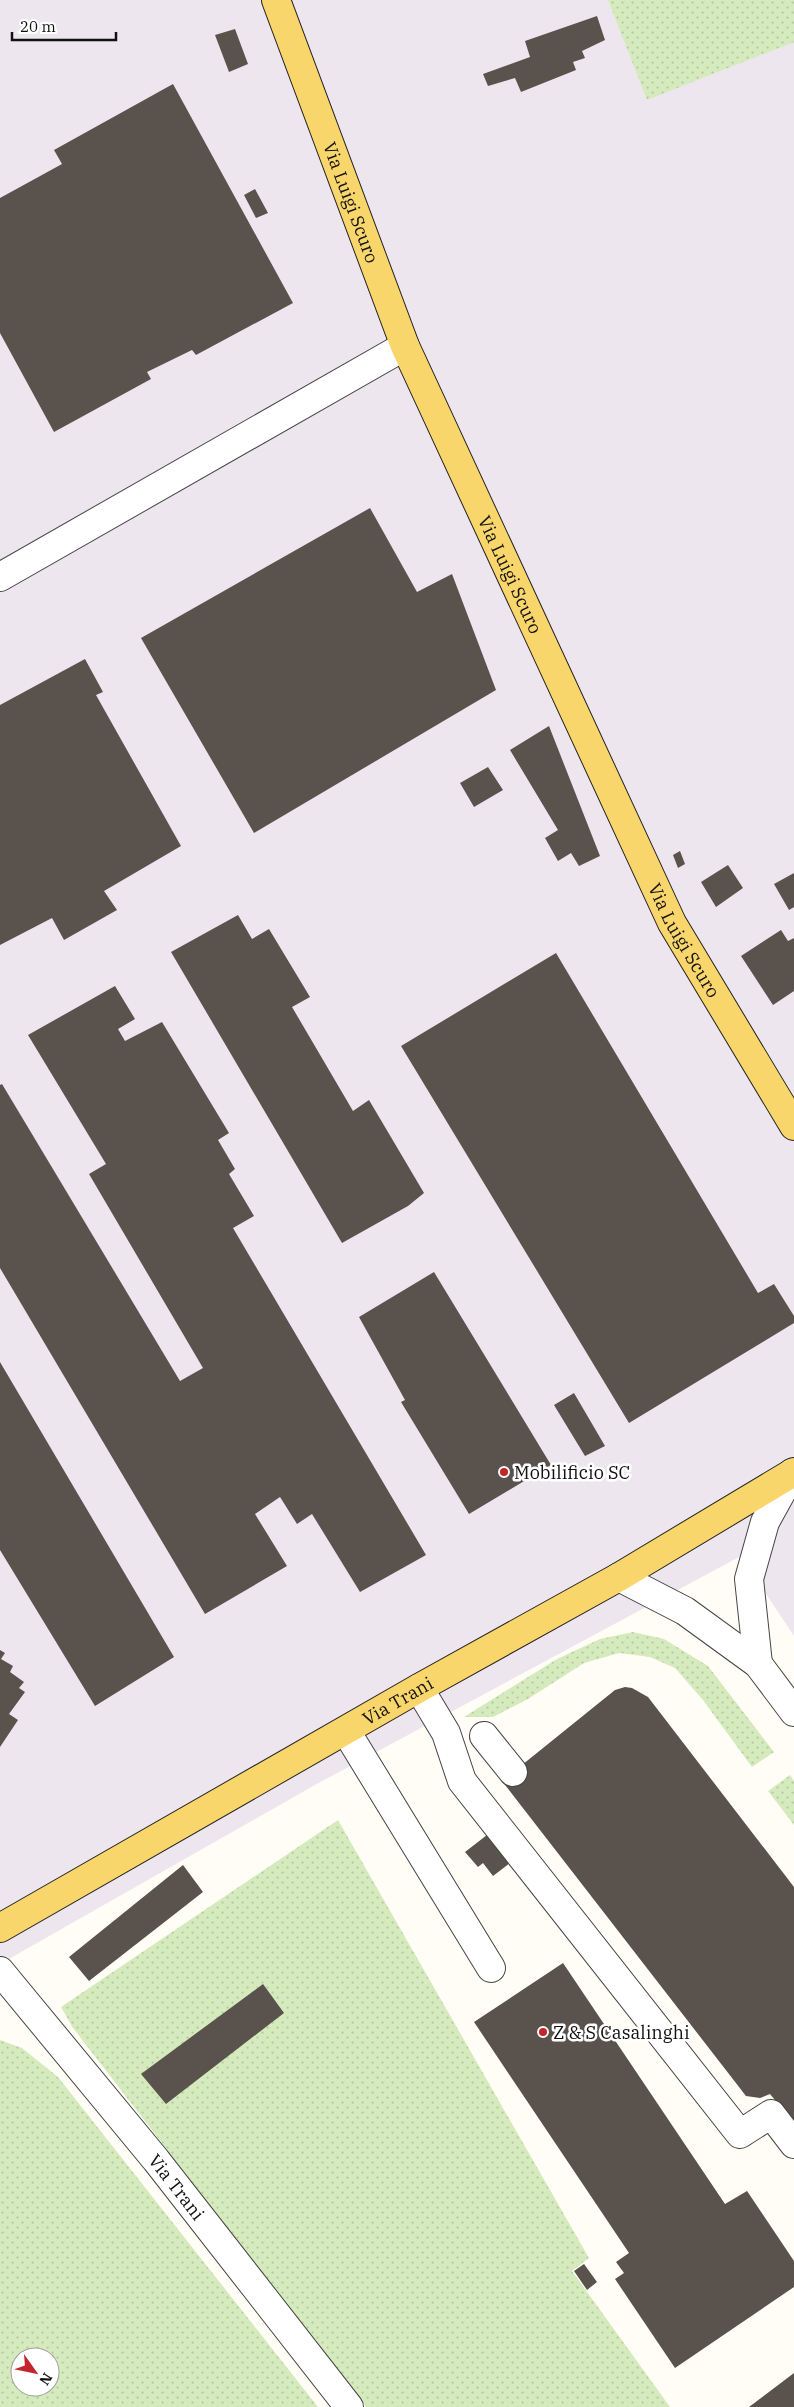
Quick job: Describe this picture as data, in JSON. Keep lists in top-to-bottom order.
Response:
{
  "streets": {
    "main road": ["Via Luigi Scuro", "Via Trani"]
  },
  "places": ["Mobilificio SC", "Z & S Casalinghi"],
  "scale_bar": "20 m",
  "north": "bottom right"
}
